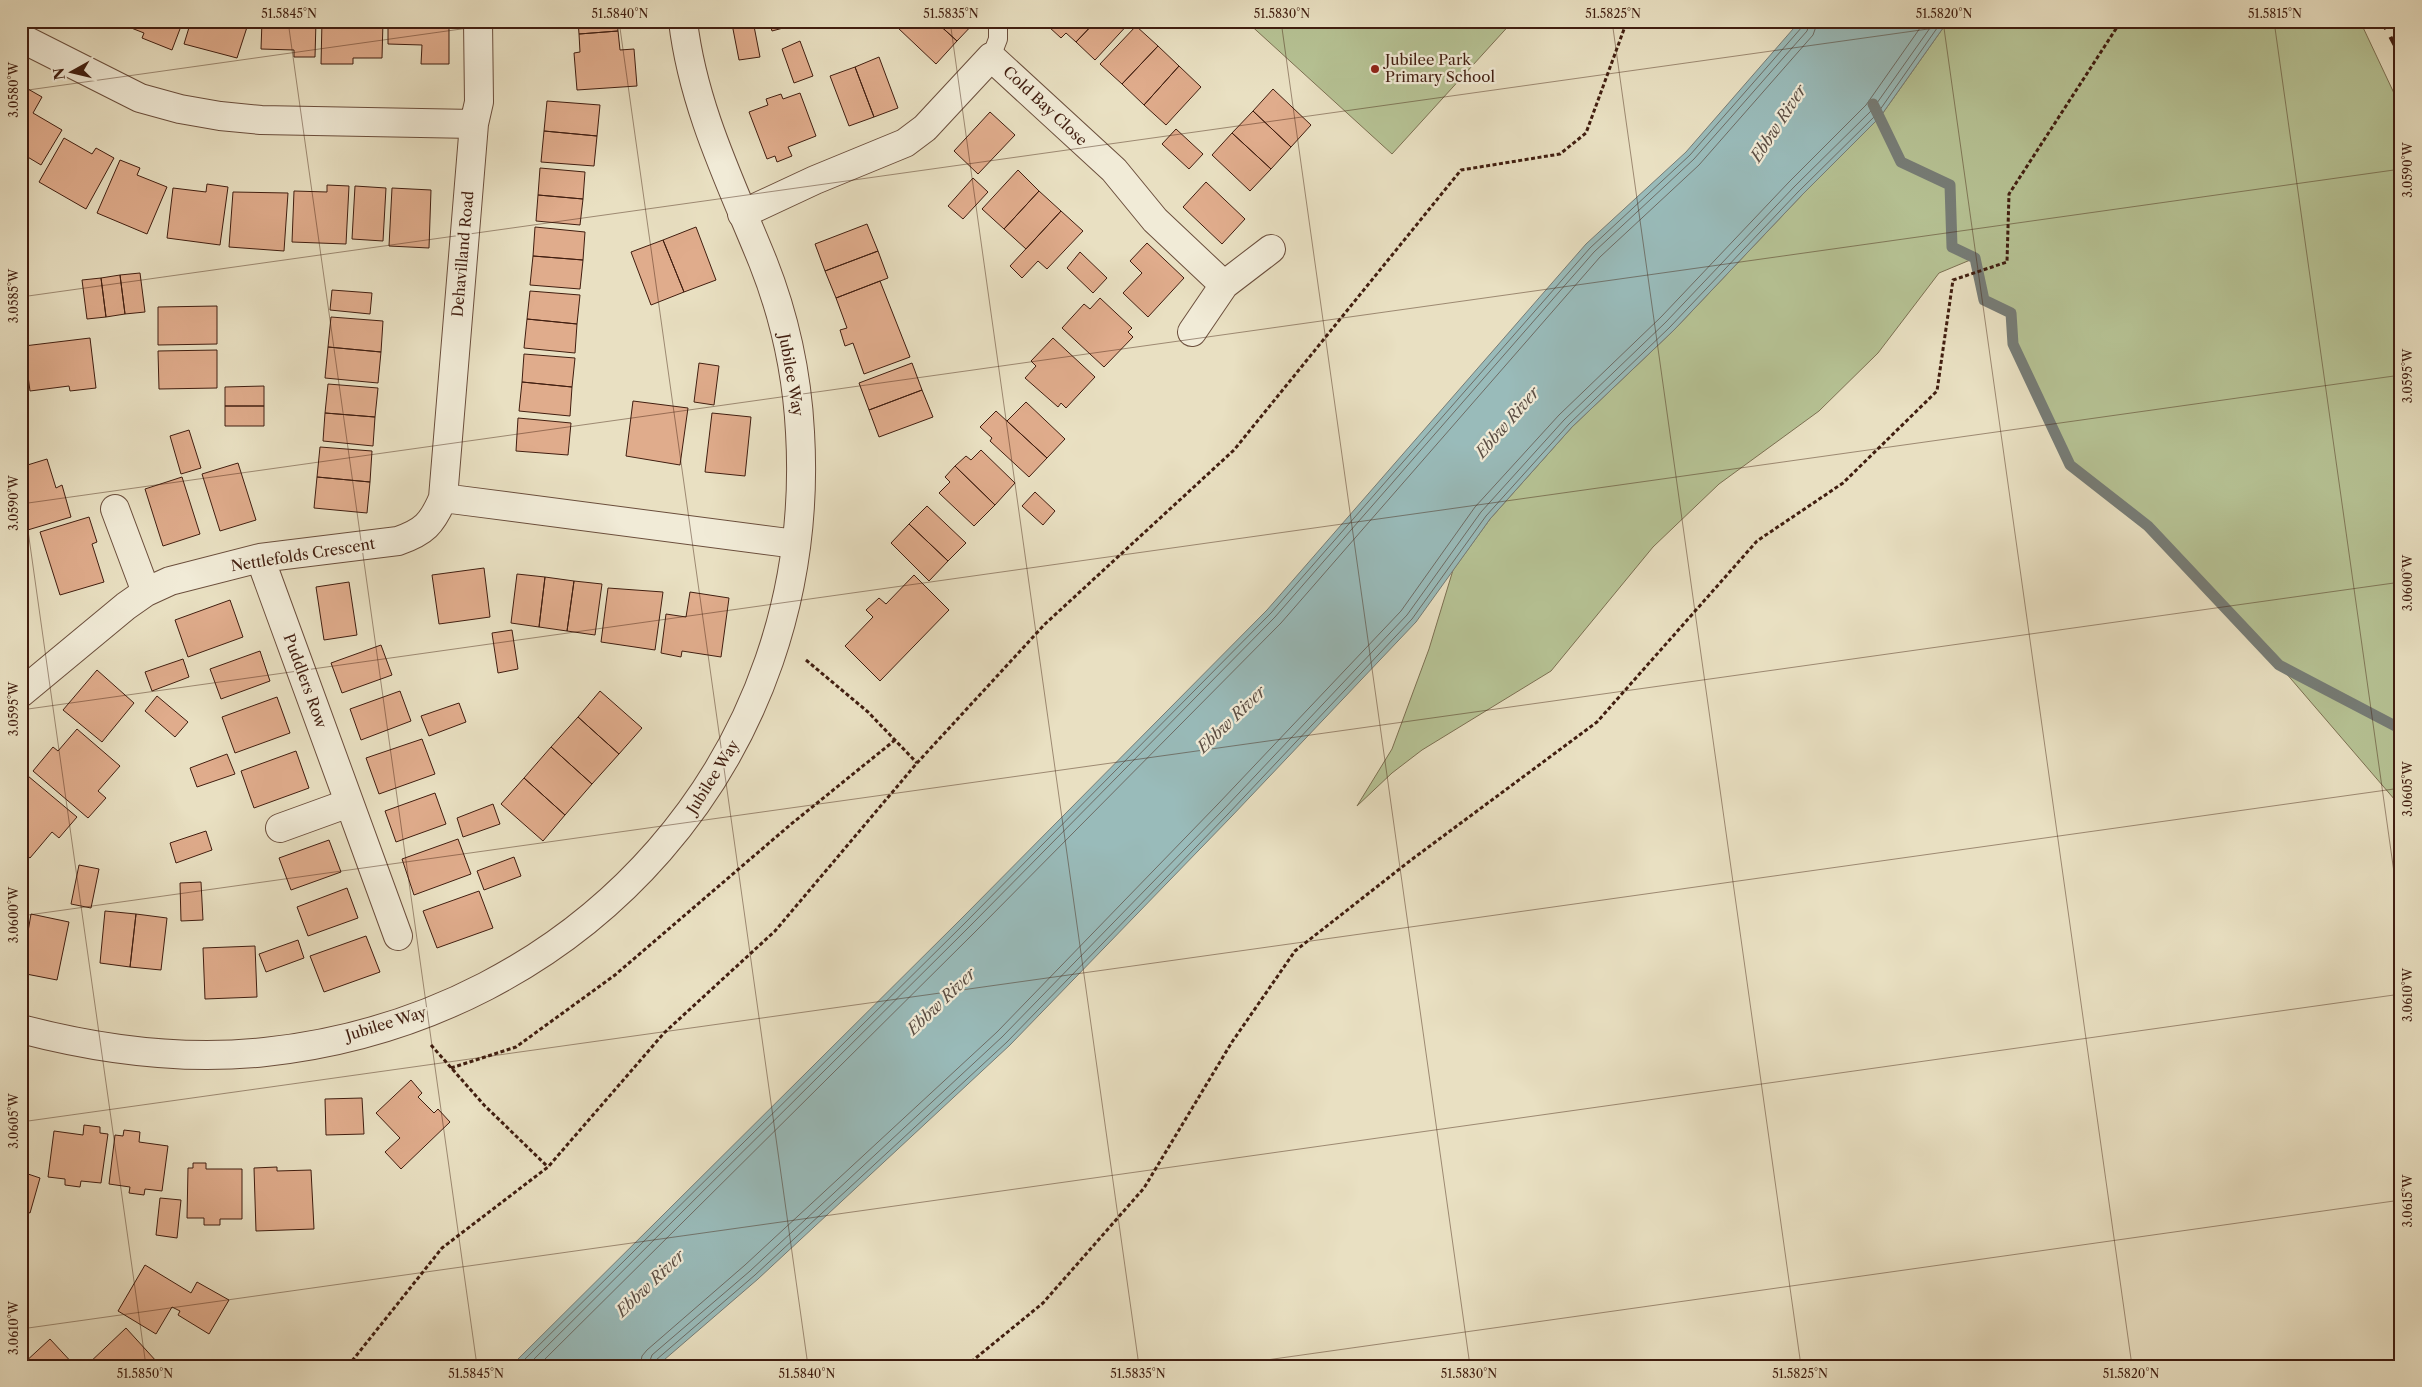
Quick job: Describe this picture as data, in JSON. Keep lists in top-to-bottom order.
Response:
{
  "streets": {
    "street": [
      "Cold Bay Close",
      "Dehavilland Road",
      "Jubilee Way",
      "Nettlefolds Crescent",
      "Puddlers Row"
    ]
  },
  "crossings": [
    ["Cold Bay Close", "Jubilee Way"],
    ["Dehavilland Road", "Nettlefolds Crescent"],
    ["Nettlefolds Crescent", "Puddlers Row"]
  ],
  "water": ["Ebbw River"],
  "places": ["Jubilee Park Primary School"],
  "north": "left",
  "coordinates": [
    "51.5845°N",
    "51.5840°N",
    "51.5835°N",
    "51.5830°N",
    "51.5825°N",
    "51.5820°N",
    "51.5815°N",
    "3.0580°W",
    "3.0590°W",
    "3.0585°W",
    "3.0595°W",
    "3.0600°W",
    "3.0605°W",
    "3.0610°W",
    "3.0615°W",
    "51.5850°N"
  ]
}
